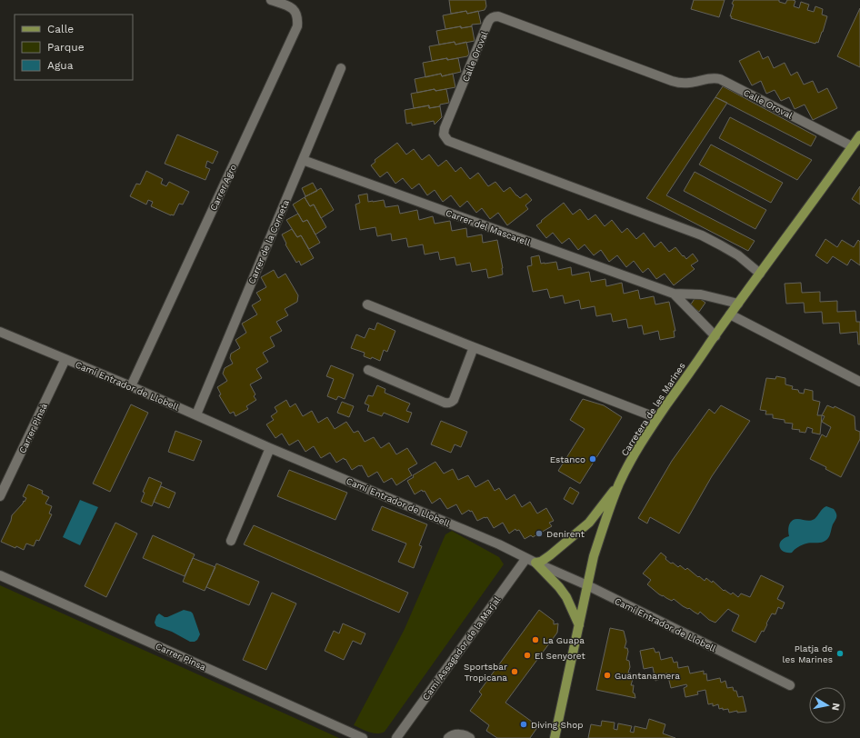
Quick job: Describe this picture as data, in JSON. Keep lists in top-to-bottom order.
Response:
{
  "streets": {
    "main road": ["Carretera de les Marines"],
    "street": [
      "Calle Oroval",
      "Carrer Agro",
      "Carrer del Mascarell",
      "Carrer de la Corneta",
      "Camí Entrador de Llobell",
      "Carrer Pinsà",
      "Camí Assagador de la Marjal",
      "Carrer Pinsa"
    ]
  },
  "crossings": [
    ["Calle Oroval", "Carretera de les Marines"],
    ["Carrer Agro", "Camí Entrador de Llobell"],
    ["Carrer del Mascarell", "Carrer de la Corneta"],
    ["Carrer del Mascarell", "Carretera de les Marines"],
    ["Carrer de la Corneta", "Camí Entrador de Llobell"],
    ["Camí Entrador de Llobell", "Carretera de les Marines"],
    ["Camí Entrador de Llobell", "Carrer Pinsà"],
    ["Camí Entrador de Llobell", "Camí Assagador de la Marjal"]
  ],
  "places": [
    "Estanco",
    "Denirent",
    "La Guapa",
    "Platja de les Marines",
    "El Senyoret",
    "Sportsbar Tropicana",
    "Guantanamera",
    "Diving Shop"
  ],
  "legend": ["Calle", "Parque", "Agua"],
  "north": "right"
}
